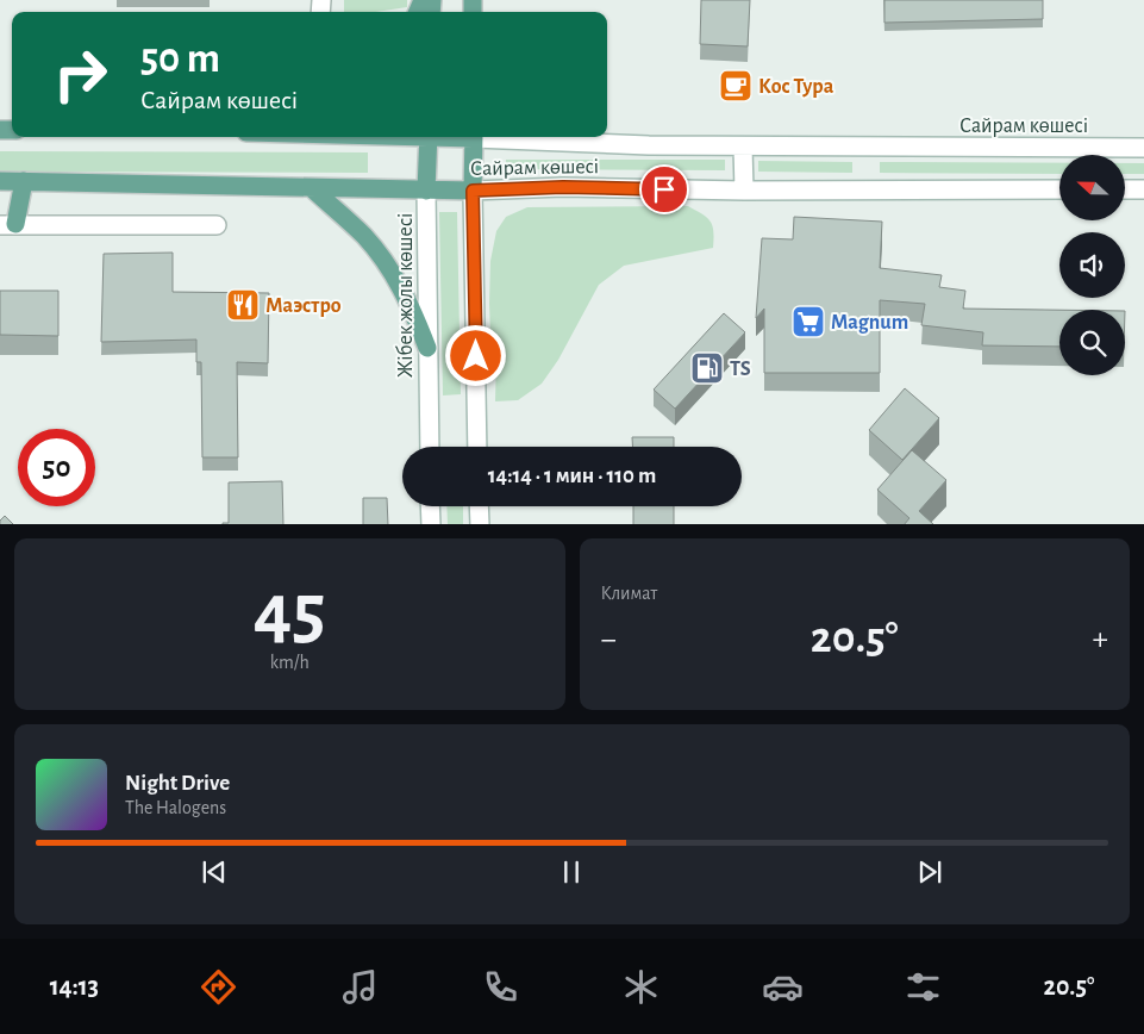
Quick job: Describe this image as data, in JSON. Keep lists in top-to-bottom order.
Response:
{
  "streets": {
    "main road": ["Сайрам көшесі", "Жібек жолы көшесі"]
  },
  "crossings": [
    ["Сайрам көшесі", "Жібек жолы көшесі"]
  ],
  "places": {
    "cafe": ["Кос Тура"],
    "restaurant": ["Маэстро"],
    "supermarket": ["Magnum"],
    "fuel station": ["TS"]
  },
  "north": "left",
  "page": {
    "turn": ["50 m", "Сайрам көшесі"],
    "limit": "50",
    "trip": "14:14 · 1 мин · 110 m",
    "tile": [
      ["45", "km/h"],
      "Климат"
    ],
    "heat": ["−", "20.5°", "+"],
    "song": ["Night Drive", "The Halogens"],
    "tabs": ["14:13", "20.5°"]
  }
}
